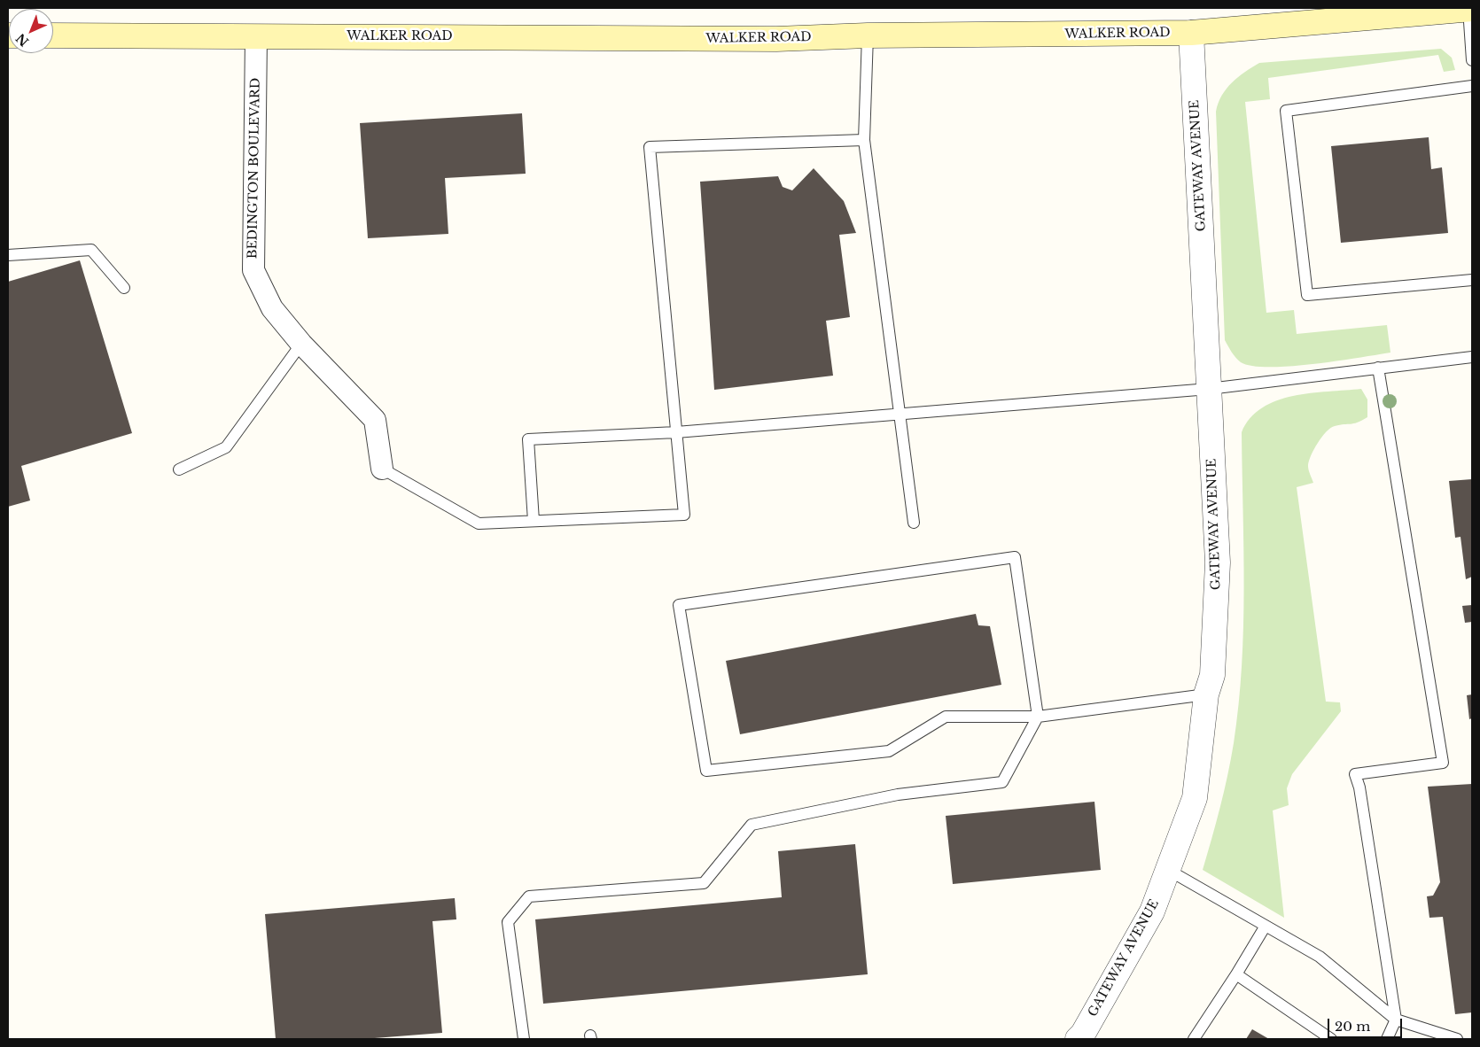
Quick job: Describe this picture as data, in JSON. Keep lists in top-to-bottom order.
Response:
{
  "streets": {
    "main road": ["WALKER ROAD"],
    "street": ["GATEWAY AVENUE", "BEDINGTON BOULEVARD"]
  },
  "crossings": [
    ["WALKER ROAD", "GATEWAY AVENUE"],
    ["WALKER ROAD", "BEDINGTON BOULEVARD"]
  ],
  "scale_bar": "20 m",
  "north": "bottom left"
}
